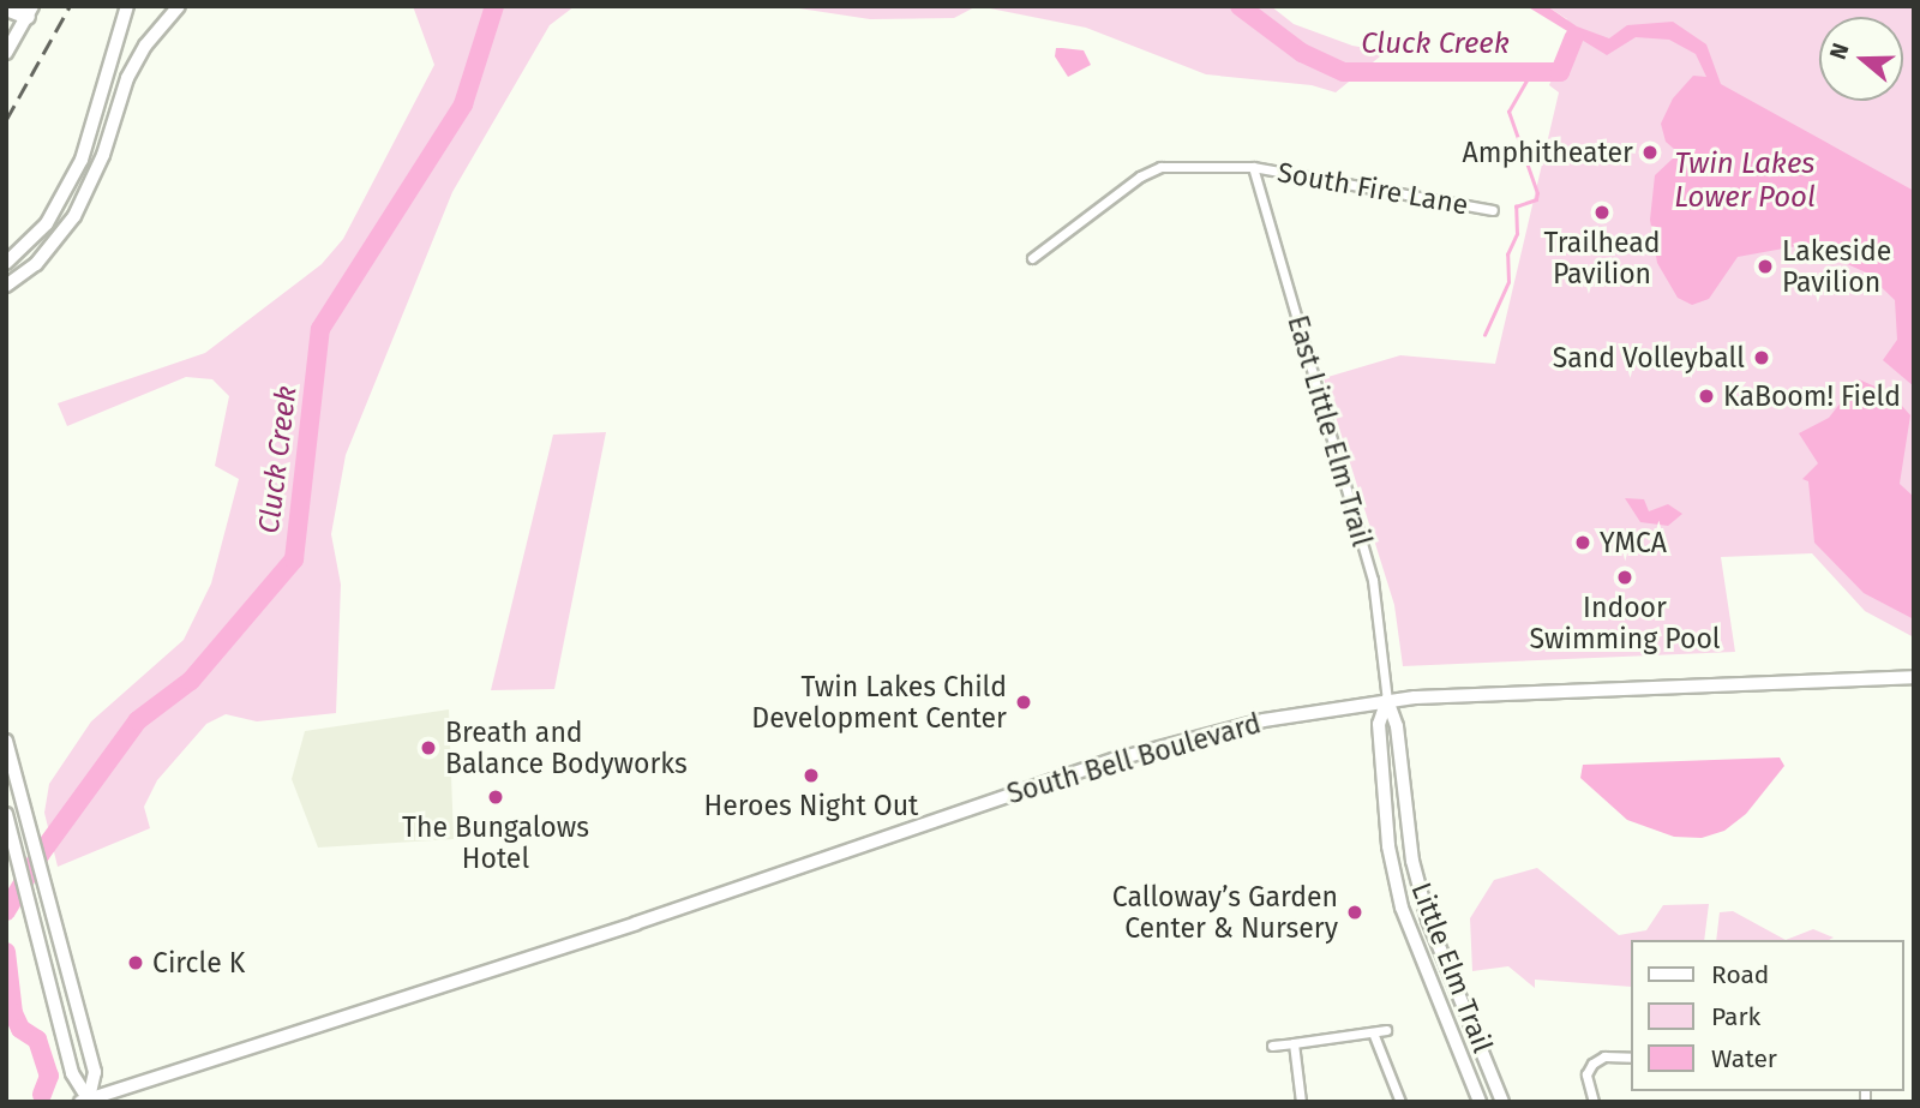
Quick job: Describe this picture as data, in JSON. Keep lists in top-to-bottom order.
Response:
{
  "streets": {
    "main road": ["South Bell Boulevard", "Little Elm Trail"],
    "street": ["South Fire Lane", "East Little Elm Trail"]
  },
  "crossings": [
    ["South Fire Lane", "East Little Elm Trail"],
    ["East Little Elm Trail", "South Bell Boulevard"],
    ["East Little Elm Trail", "Little Elm Trail"],
    ["South Bell Boulevard", "Little Elm Trail"]
  ],
  "water": ["Cluck Creek", "Twin Lakes Lower Pool"],
  "places": [
    "Amphitheater",
    "Trailhead Pavilion",
    "Lakeside Pavilion",
    "Sand Volleyball",
    "KaBoom! Field",
    "YMCA",
    "Indoor Swimming Pool",
    "Twin Lakes Child Development Center",
    "Breath and Balance Bodyworks",
    "Heroes Night Out",
    "The Bungalows Hotel",
    "Calloway’s Garden Center & Nursery",
    "Circle K"
  ],
  "legend": ["Road", "Park", "Water"],
  "north": "left"
}
